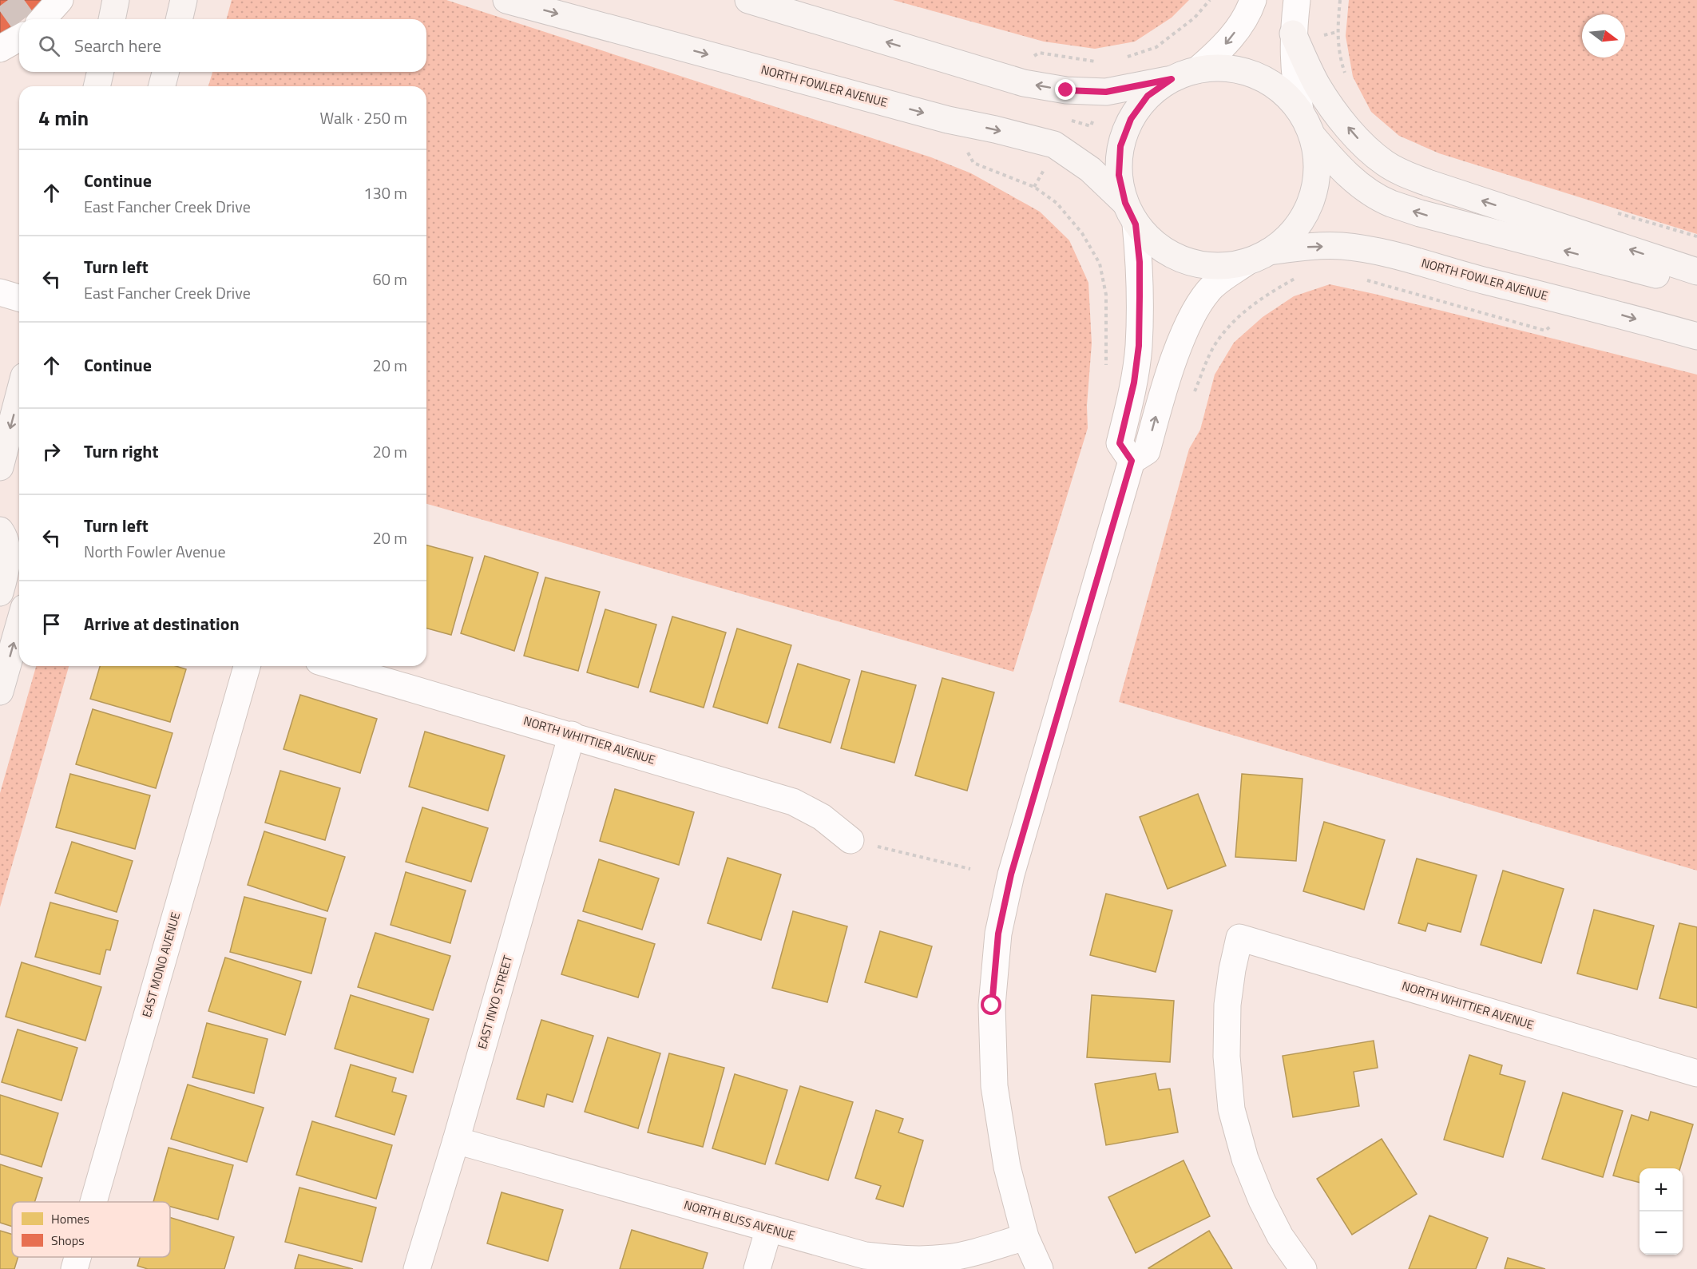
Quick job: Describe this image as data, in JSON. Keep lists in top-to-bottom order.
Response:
{
  "streets": {
    "main road": ["NORTH FOWLER AVENUE"],
    "street": [
      "NORTH WHITTIER AVENUE",
      "EAST MONO AVENUE",
      "EAST INYO STREET",
      "NORTH BLISS AVENUE"
    ]
  },
  "crossings": [
    ["NORTH WHITTIER AVENUE", "EAST INYO STREET"],
    ["EAST INYO STREET", "NORTH BLISS AVENUE"]
  ],
  "legend": ["Homes", "Shops"],
  "north": "right",
  "page": {
    "search": "Search here",
    "heading": ["4 min", "Walk · 250 m"],
    "list": [
      ["Continue", "East Fancher Creek Drive", "130 m"],
      ["Turn left", "East Fancher Creek Drive", "60 m"],
      ["Continue", "20 m"],
      ["Turn right", "20 m"],
      ["Turn left", "North Fowler Avenue", "20 m"],
      "Arrive at destination"
    ],
    "map_buttons": ["+", "−"]
  }
}
